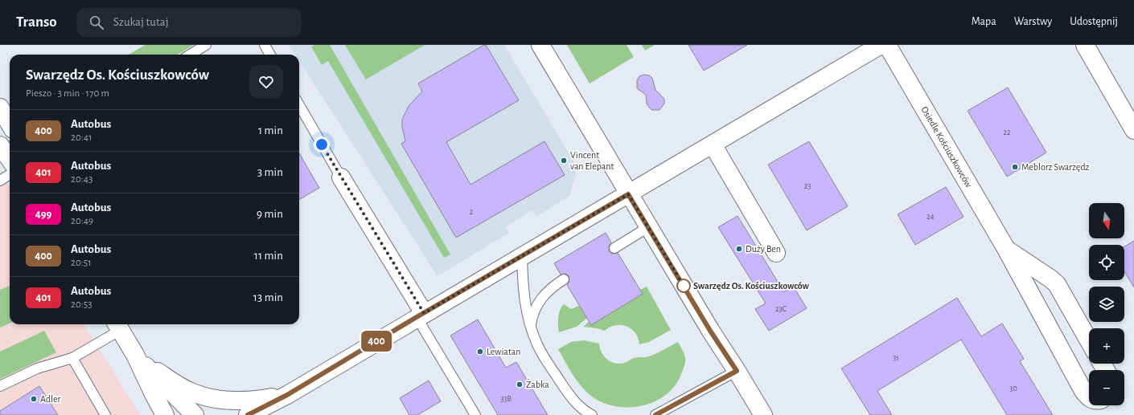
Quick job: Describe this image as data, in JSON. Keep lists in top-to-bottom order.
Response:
{
  "streets": {
    "street": ["Osiedle Kościuszkowców"]
  },
  "places": [
    "Vincent van Elepant",
    "Meblorz Swarzędz",
    "Duży Ben",
    "Swarzędz Os. Kościuszkowców",
    "Lewiatan",
    "Żabka",
    "Adler"
  ],
  "lines": ["bus line 400"],
  "house_numbers": [
    "22",
    "23",
    "2",
    "24",
    "23C",
    "31",
    "30",
    "33B"
  ],
  "north": "bottom",
  "page": {
    "header": "Transo",
    "search": "Szukaj tutaj",
    "nav": ["Mapa", "Warstwy", "Udostępnij"],
    "on_map": "400",
    "heading": ["Swarzędz Os. Kościuszkowców", "Pieszo · 3 min · 170 m"],
    "list": [
      {
        "mark": "400",
        "name": "Autobus",
        "note": "20:41",
        "value": "1 min"
      },
      {
        "mark": "401",
        "name": "Autobus",
        "note": "20:43",
        "value": "3 min"
      },
      {
        "mark": "499",
        "name": "Autobus",
        "note": "20:49",
        "value": "9 min"
      },
      {
        "mark": "400",
        "name": "Autobus",
        "note": "20:51",
        "value": "11 min"
      },
      {
        "mark": "401",
        "name": "Autobus",
        "note": "20:53",
        "value": "13 min"
      }
    ],
    "map_buttons": ["+", "−"]
  }
}
